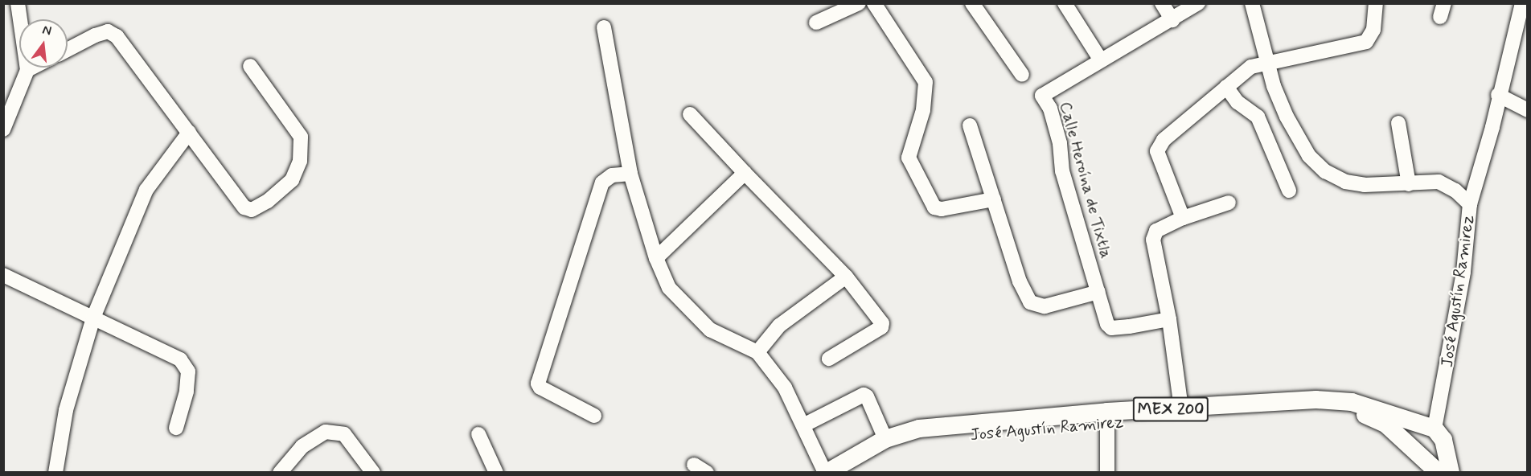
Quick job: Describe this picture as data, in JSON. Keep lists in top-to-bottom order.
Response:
{
  "streets": {
    "main road": ["José Agustín Ramirez", "MEX 200"],
    "street": ["Calle Heroína de Tixtla"]
  },
  "north": "top"
}
